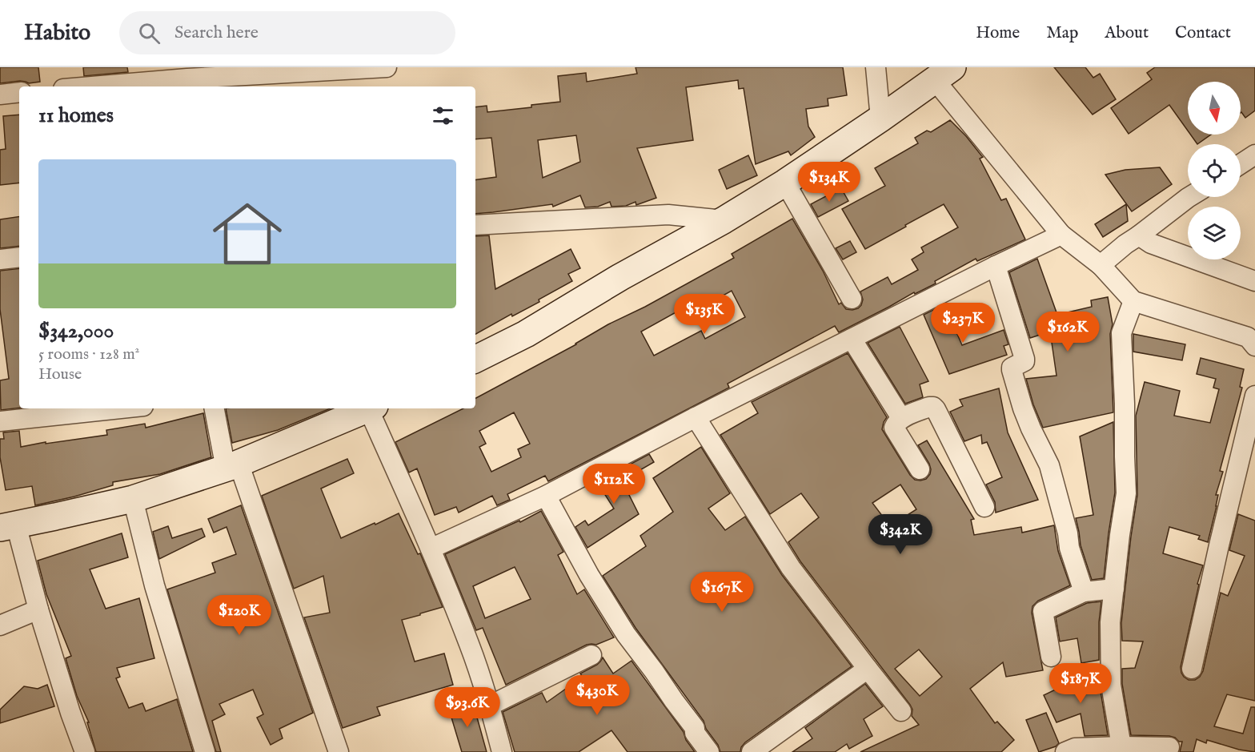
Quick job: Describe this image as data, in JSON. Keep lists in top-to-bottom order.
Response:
{
  "north": "bottom",
  "page": {
    "header": "Habito",
    "search": "Search here",
    "nav": [
      "Home",
      "Map",
      "About",
      "Contact"
    ],
    "heading": "11 homes",
    "list": [
      {
        "name": "$342,000",
        "note": "5 rooms · 128 m² · House"
      }
    ],
    "price": [
      "$134K",
      "$135K",
      "$237K",
      "$162K",
      "$112K",
      "$342K",
      "$167K",
      "$120K",
      "$187K",
      "$430K",
      "$93.6K"
    ]
  }
}
